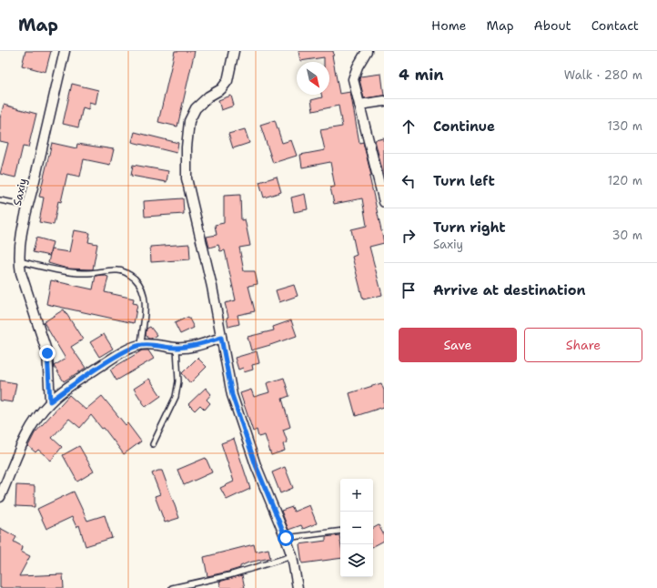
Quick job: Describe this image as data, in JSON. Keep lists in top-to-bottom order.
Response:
{
  "streets": {
    "street": ["Saxiy"]
  },
  "north": "bottom right",
  "page": {
    "header": "Map",
    "nav": [
      "Home",
      "Map",
      "About",
      "Contact"
    ],
    "heading": ["4 min", "Walk · 280 m"],
    "list": [
      ["Continue", "130 m"],
      ["Turn left", "120 m"],
      ["Turn right", "Saxiy", "30 m"],
      "Arrive at destination"
    ],
    "buttons": ["Save", "Share"],
    "map_buttons": ["+", "−"]
  }
}
